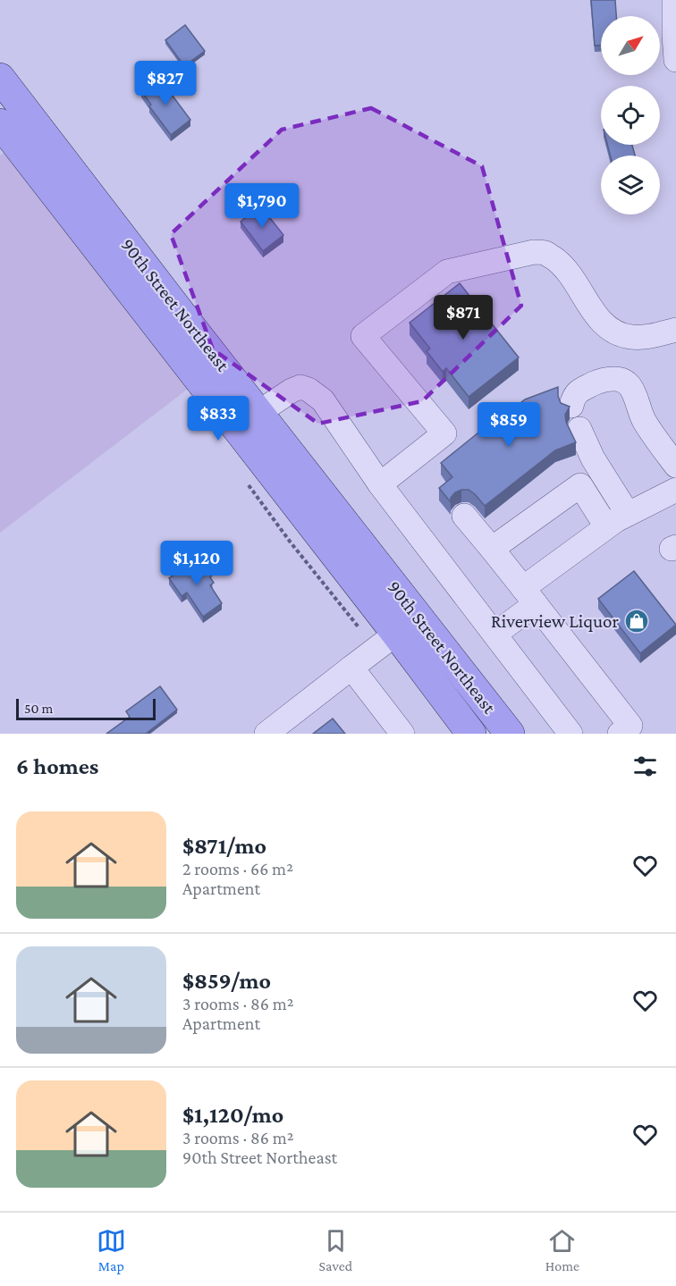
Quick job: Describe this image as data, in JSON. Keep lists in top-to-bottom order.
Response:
{
  "streets": {
    "main road": ["90th Street Northeast"]
  },
  "places": {
    "shop": ["Riverview Liquor"]
  },
  "scale_bar": "50 m",
  "north": "top right",
  "page": {
    "price": [
      "$827",
      "$1,790",
      "$871",
      "$833",
      "$859",
      "$1,120"
    ],
    "scale": "50 m",
    "heading": "6 homes",
    "list": [
      {
        "name": "$871/mo",
        "note": "2 rooms · 66 m² · Apartment"
      },
      {
        "name": "$859/mo",
        "note": "3 rooms · 86 m² · Apartment"
      },
      {
        "name": "$1,120/mo",
        "note": "3 rooms · 86 m² · 90th Street Northeast"
      }
    ],
    "tabs": ["Map", "Saved", "Home"]
  }
}
